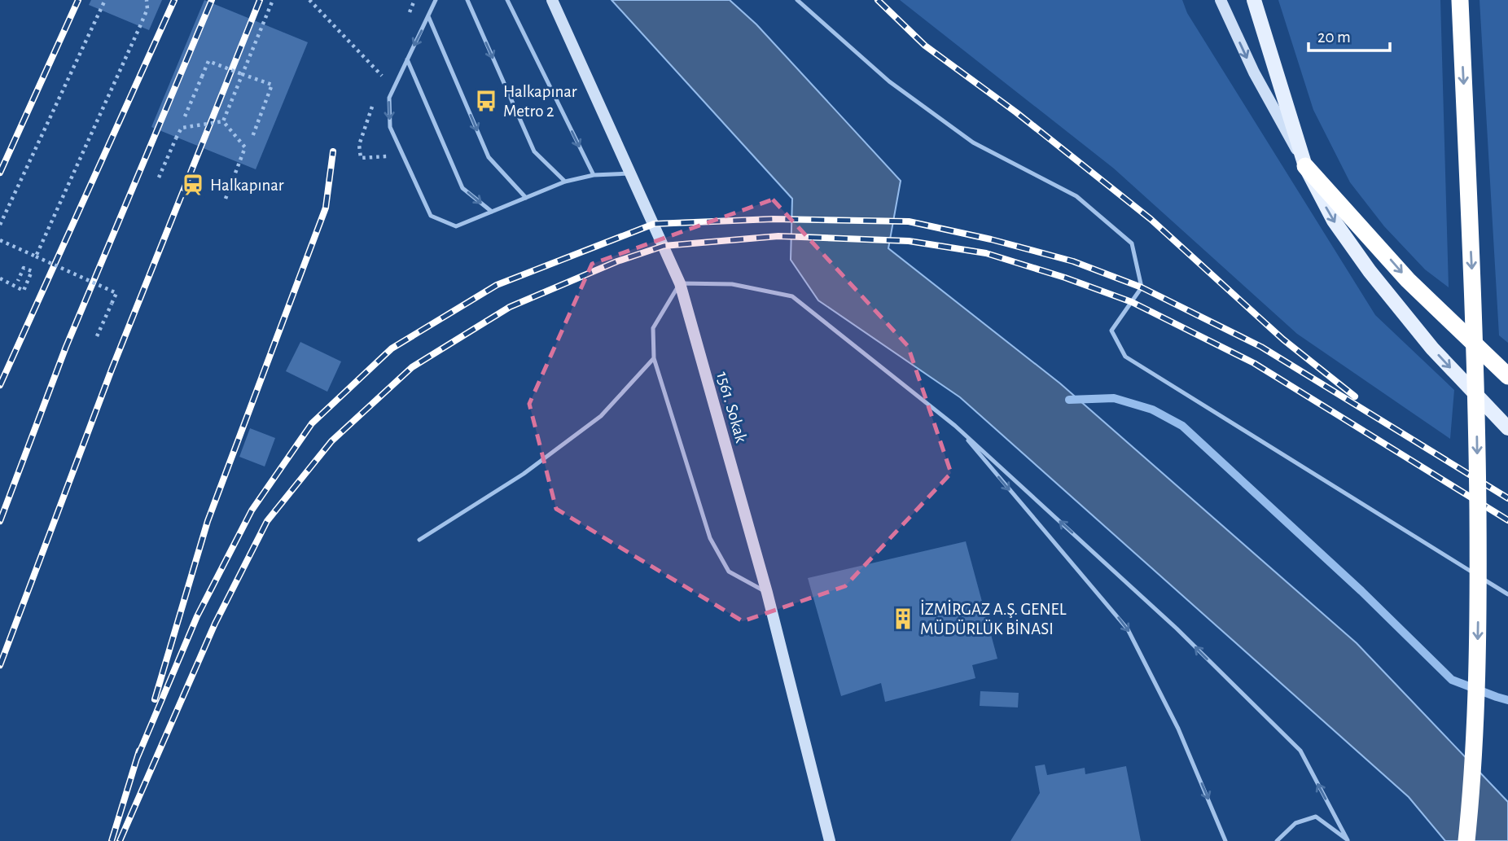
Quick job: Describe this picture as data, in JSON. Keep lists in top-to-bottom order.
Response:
{
  "streets": {
    "main road": ["1561. Sokak"]
  },
  "places": {
    "bus stop": ["Halkapınar Metro 2"],
    "station": ["Halkapınar"],
    "building": ["İZMİRGAZ A.Ş. GENEL MÜDÜRLÜK BİNASI"]
  },
  "scale_bar": "20 m"
}
